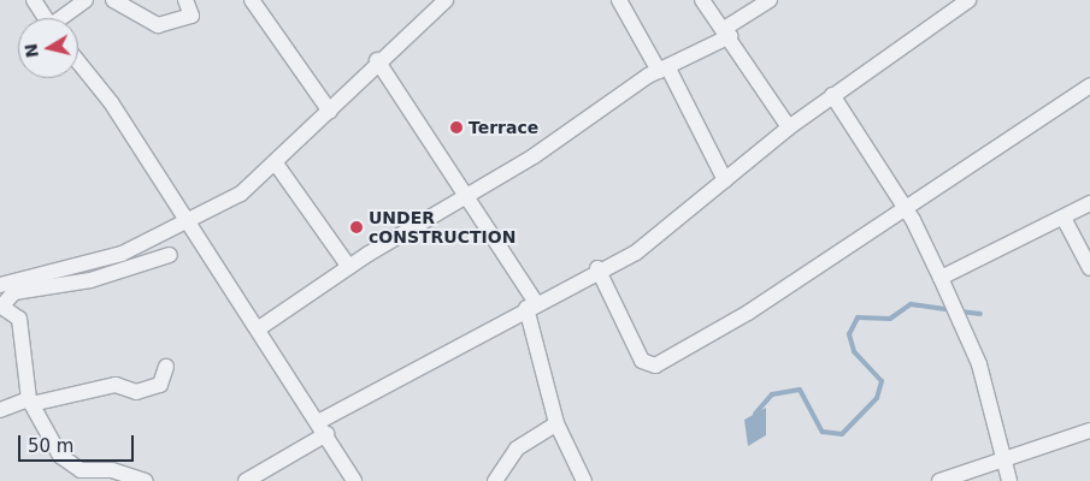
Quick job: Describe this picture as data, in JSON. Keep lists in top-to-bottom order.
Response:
{
  "places": ["Terrace", "UNDER cONSTRUCTION"],
  "scale_bar": "50 m",
  "north": "left"
}
